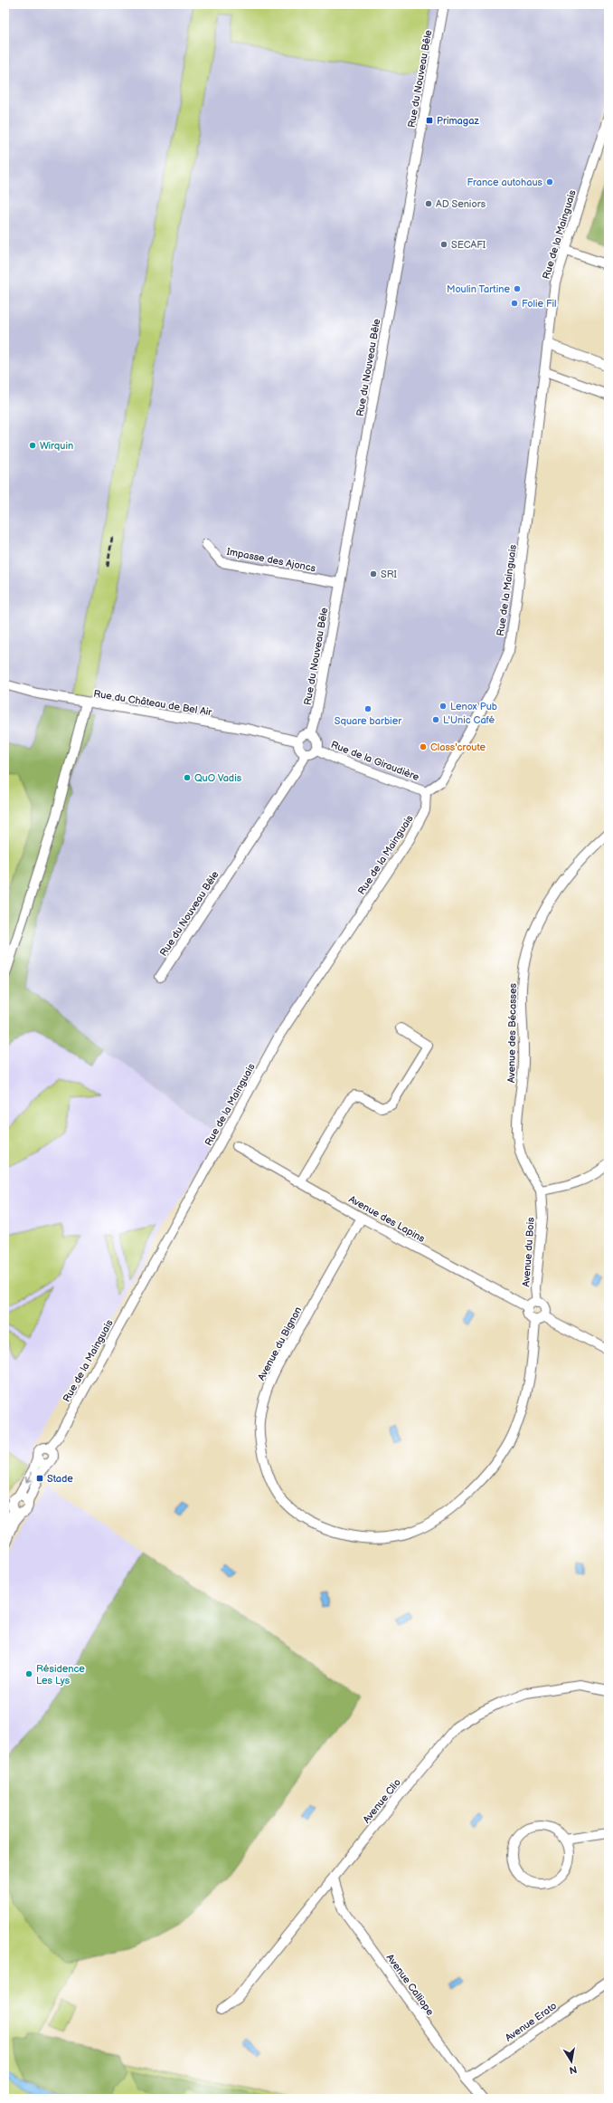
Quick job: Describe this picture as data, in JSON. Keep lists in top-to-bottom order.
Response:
{
  "streets": {
    "street": [
      "Rue du Nouveau Bêle",
      "Rue de la Mainguais",
      "Impasse des Ajoncs",
      "Rue du Château de Bel Air",
      "Rue de la Giraudière",
      "Avenue des Bécasses",
      "Avenue des Lapins",
      "Avenue du Bois",
      "Avenue du Bignon",
      "Avenue Clio",
      "Avenue Calliope",
      "Avenue Erato"
    ]
  },
  "crossings": [
    ["Rue du Nouveau Bêle", "Impasse des Ajoncs"],
    ["Rue du Nouveau Bêle", "Rue du Château de Bel Air"],
    ["Rue du Nouveau Bêle", "Rue de la Giraudière"],
    ["Rue de la Mainguais", "Rue de la Giraudière"],
    ["Rue du Château de Bel Air", "Rue de la Giraudière"],
    ["Avenue des Bécasses", "Avenue du Bois"],
    ["Avenue des Lapins", "Avenue du Bois"],
    ["Avenue des Lapins", "Avenue du Bignon"],
    ["Avenue du Bois", "Avenue du Bignon"],
    ["Avenue Clio", "Avenue Calliope"],
    ["Avenue Calliope", "Avenue Erato"]
  ],
  "places": {
    "transit": ["Primagaz", "Stade"],
    "other": [
      "France autohaus",
      "AD Seniors",
      "SECAFI",
      "Moulin Tartine",
      "Folie Fil",
      "Wirquin",
      "SRI",
      "Lenox Pub",
      "Square barbier",
      "L'Unic Café",
      "Class'croute",
      "QuO Vadis",
      "Résidence Les Lys"
    ]
  },
  "north": "bottom"
}
